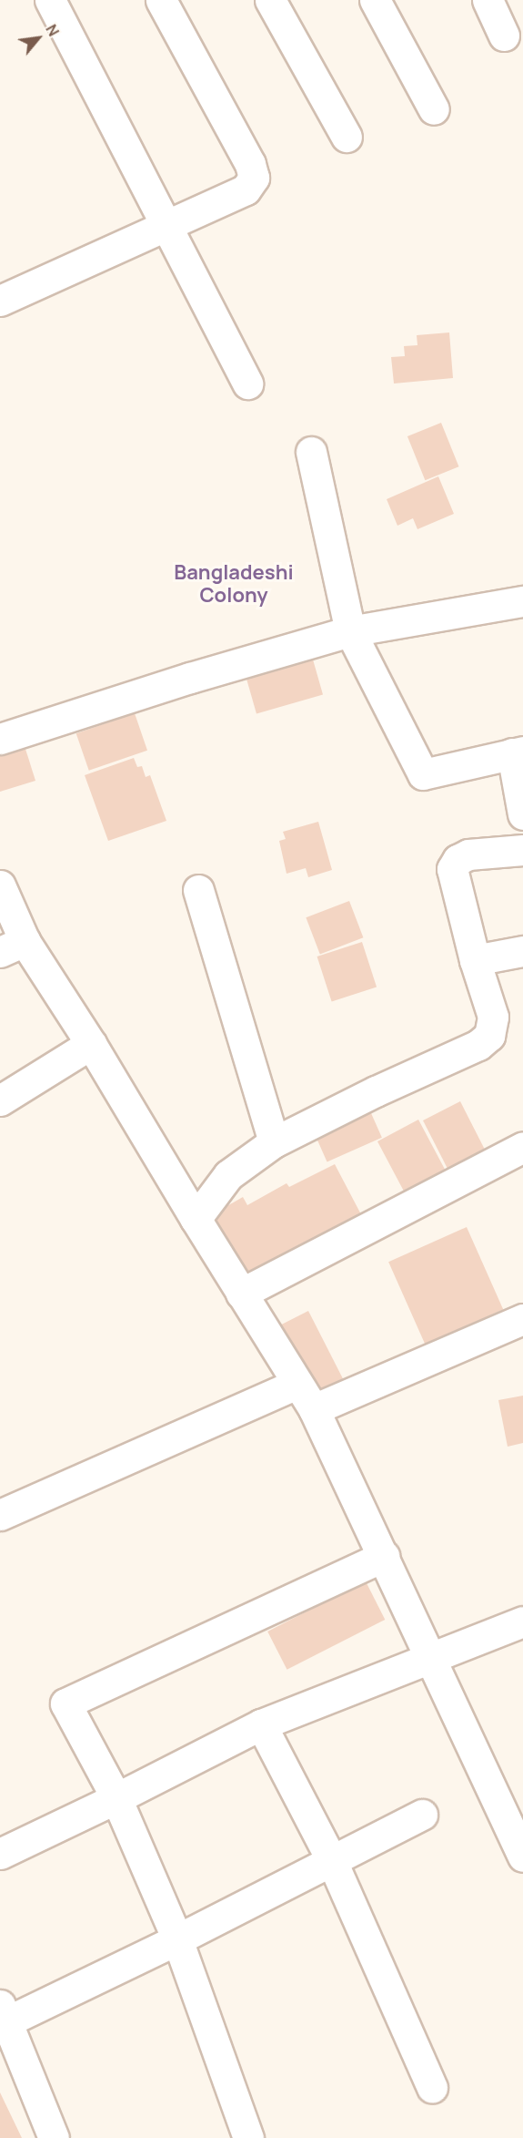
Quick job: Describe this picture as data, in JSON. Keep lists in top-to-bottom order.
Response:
{
  "districts": ["Bangladeshi Colony"],
  "north": "top right"
}
